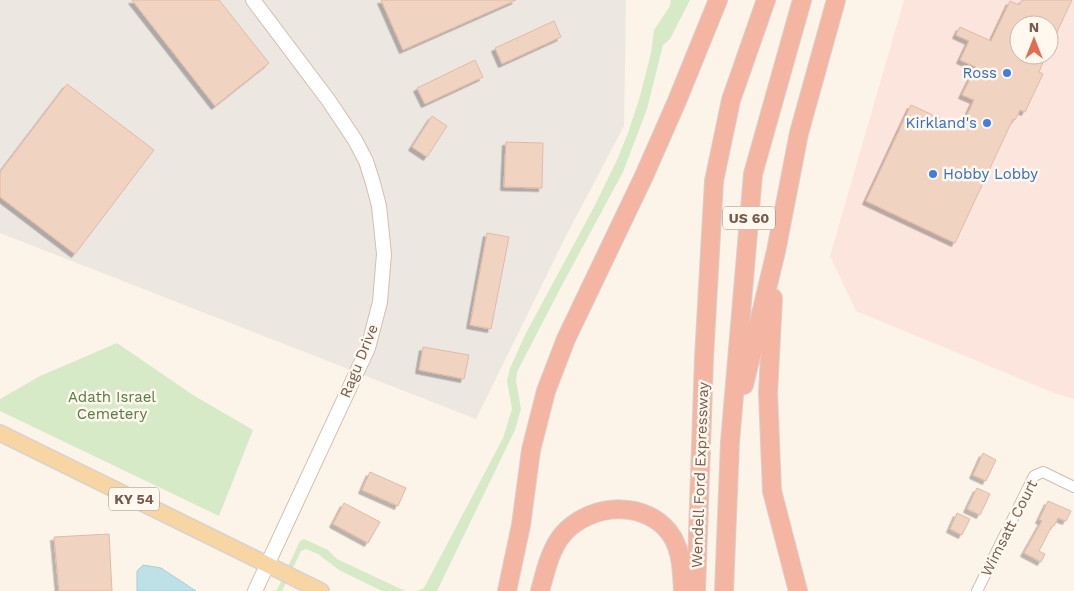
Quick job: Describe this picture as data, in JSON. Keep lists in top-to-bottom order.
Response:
{
  "streets": {
    "highway": ["US 60", "Wendell Ford Expressway"],
    "main road": ["KY 54"],
    "street": ["Ragu Drive", "Wimsatt Court"]
  },
  "crossings": [
    ["US 60", "Wendell Ford Expressway"],
    ["Ragu Drive", "KY 54"]
  ],
  "parks": ["Adath Israel Cemetery"],
  "places": ["Ross", "Kirkland's", "Hobby Lobby"],
  "north": "top"
}
